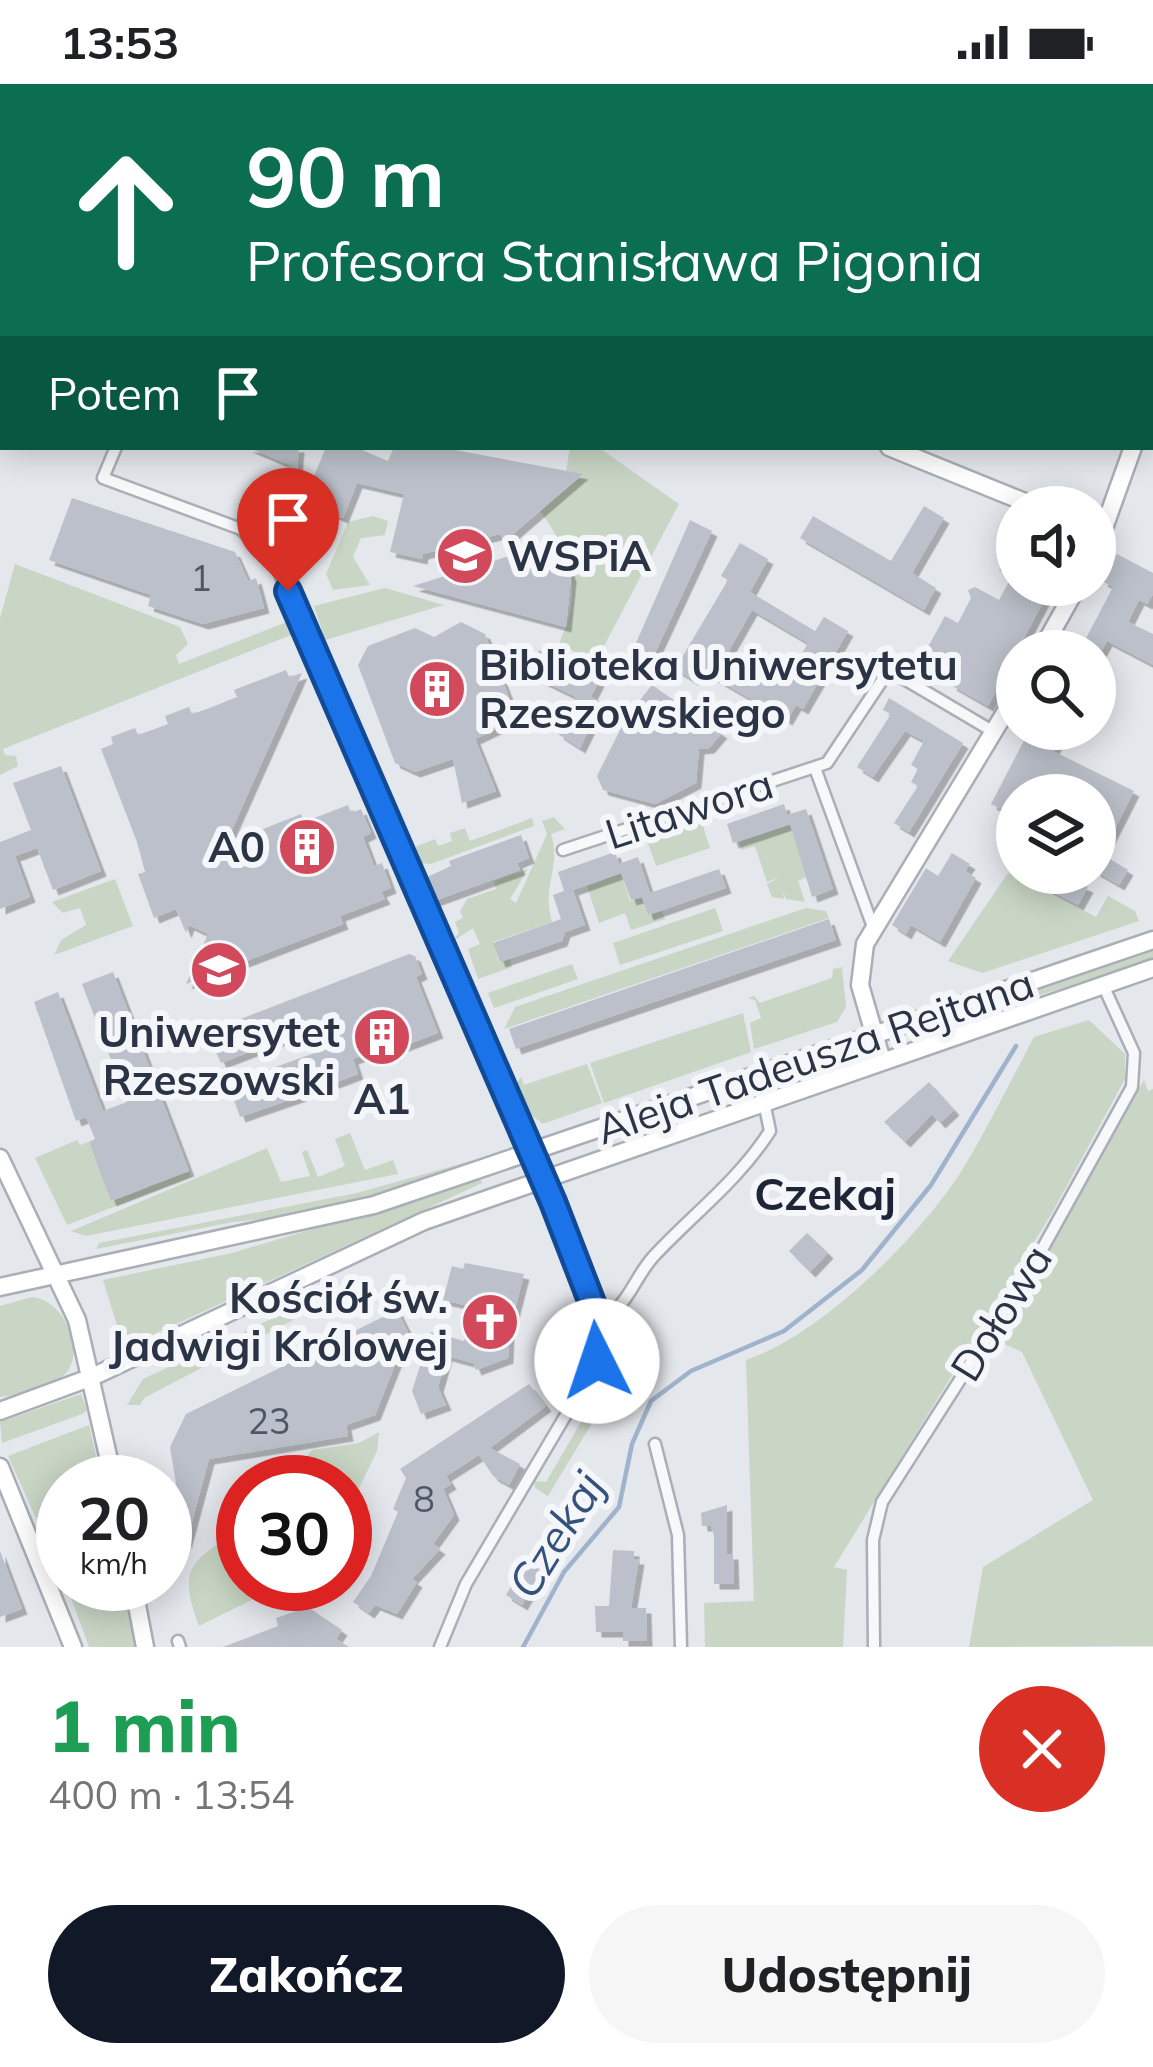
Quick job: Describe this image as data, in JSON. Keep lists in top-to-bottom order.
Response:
{
  "streets": {
    "main road": ["Aleja Tadeusza Rejtana"],
    "street": ["Litawora", "Dołowa"]
  },
  "crossings": [
    ["Aleja Tadeusza Rejtana", "Dołowa"]
  ],
  "districts": ["Czekaj"],
  "water": ["Czekaj"],
  "places": {
    "school or university": ["WSPiA", "Uniwersytet Rzeszowski"],
    "building": ["Biblioteka Uniwersytetu Rzeszowskiego", "A0", "A1"],
    "church": ["Kościół św. Jadwigi Królowej"]
  },
  "house_numbers": ["1", "23", "8"],
  "page": {
    "status": "13:53",
    "turn": ["90 m", "Profesora Stanisława Pigonia"],
    "then": "Potem",
    "speed": "20 km/h",
    "limit": "30",
    "heading": ["1 min", "400 m · 13:54"],
    "buttons": ["Zakończ", "Udostępnij"]
  }
}
